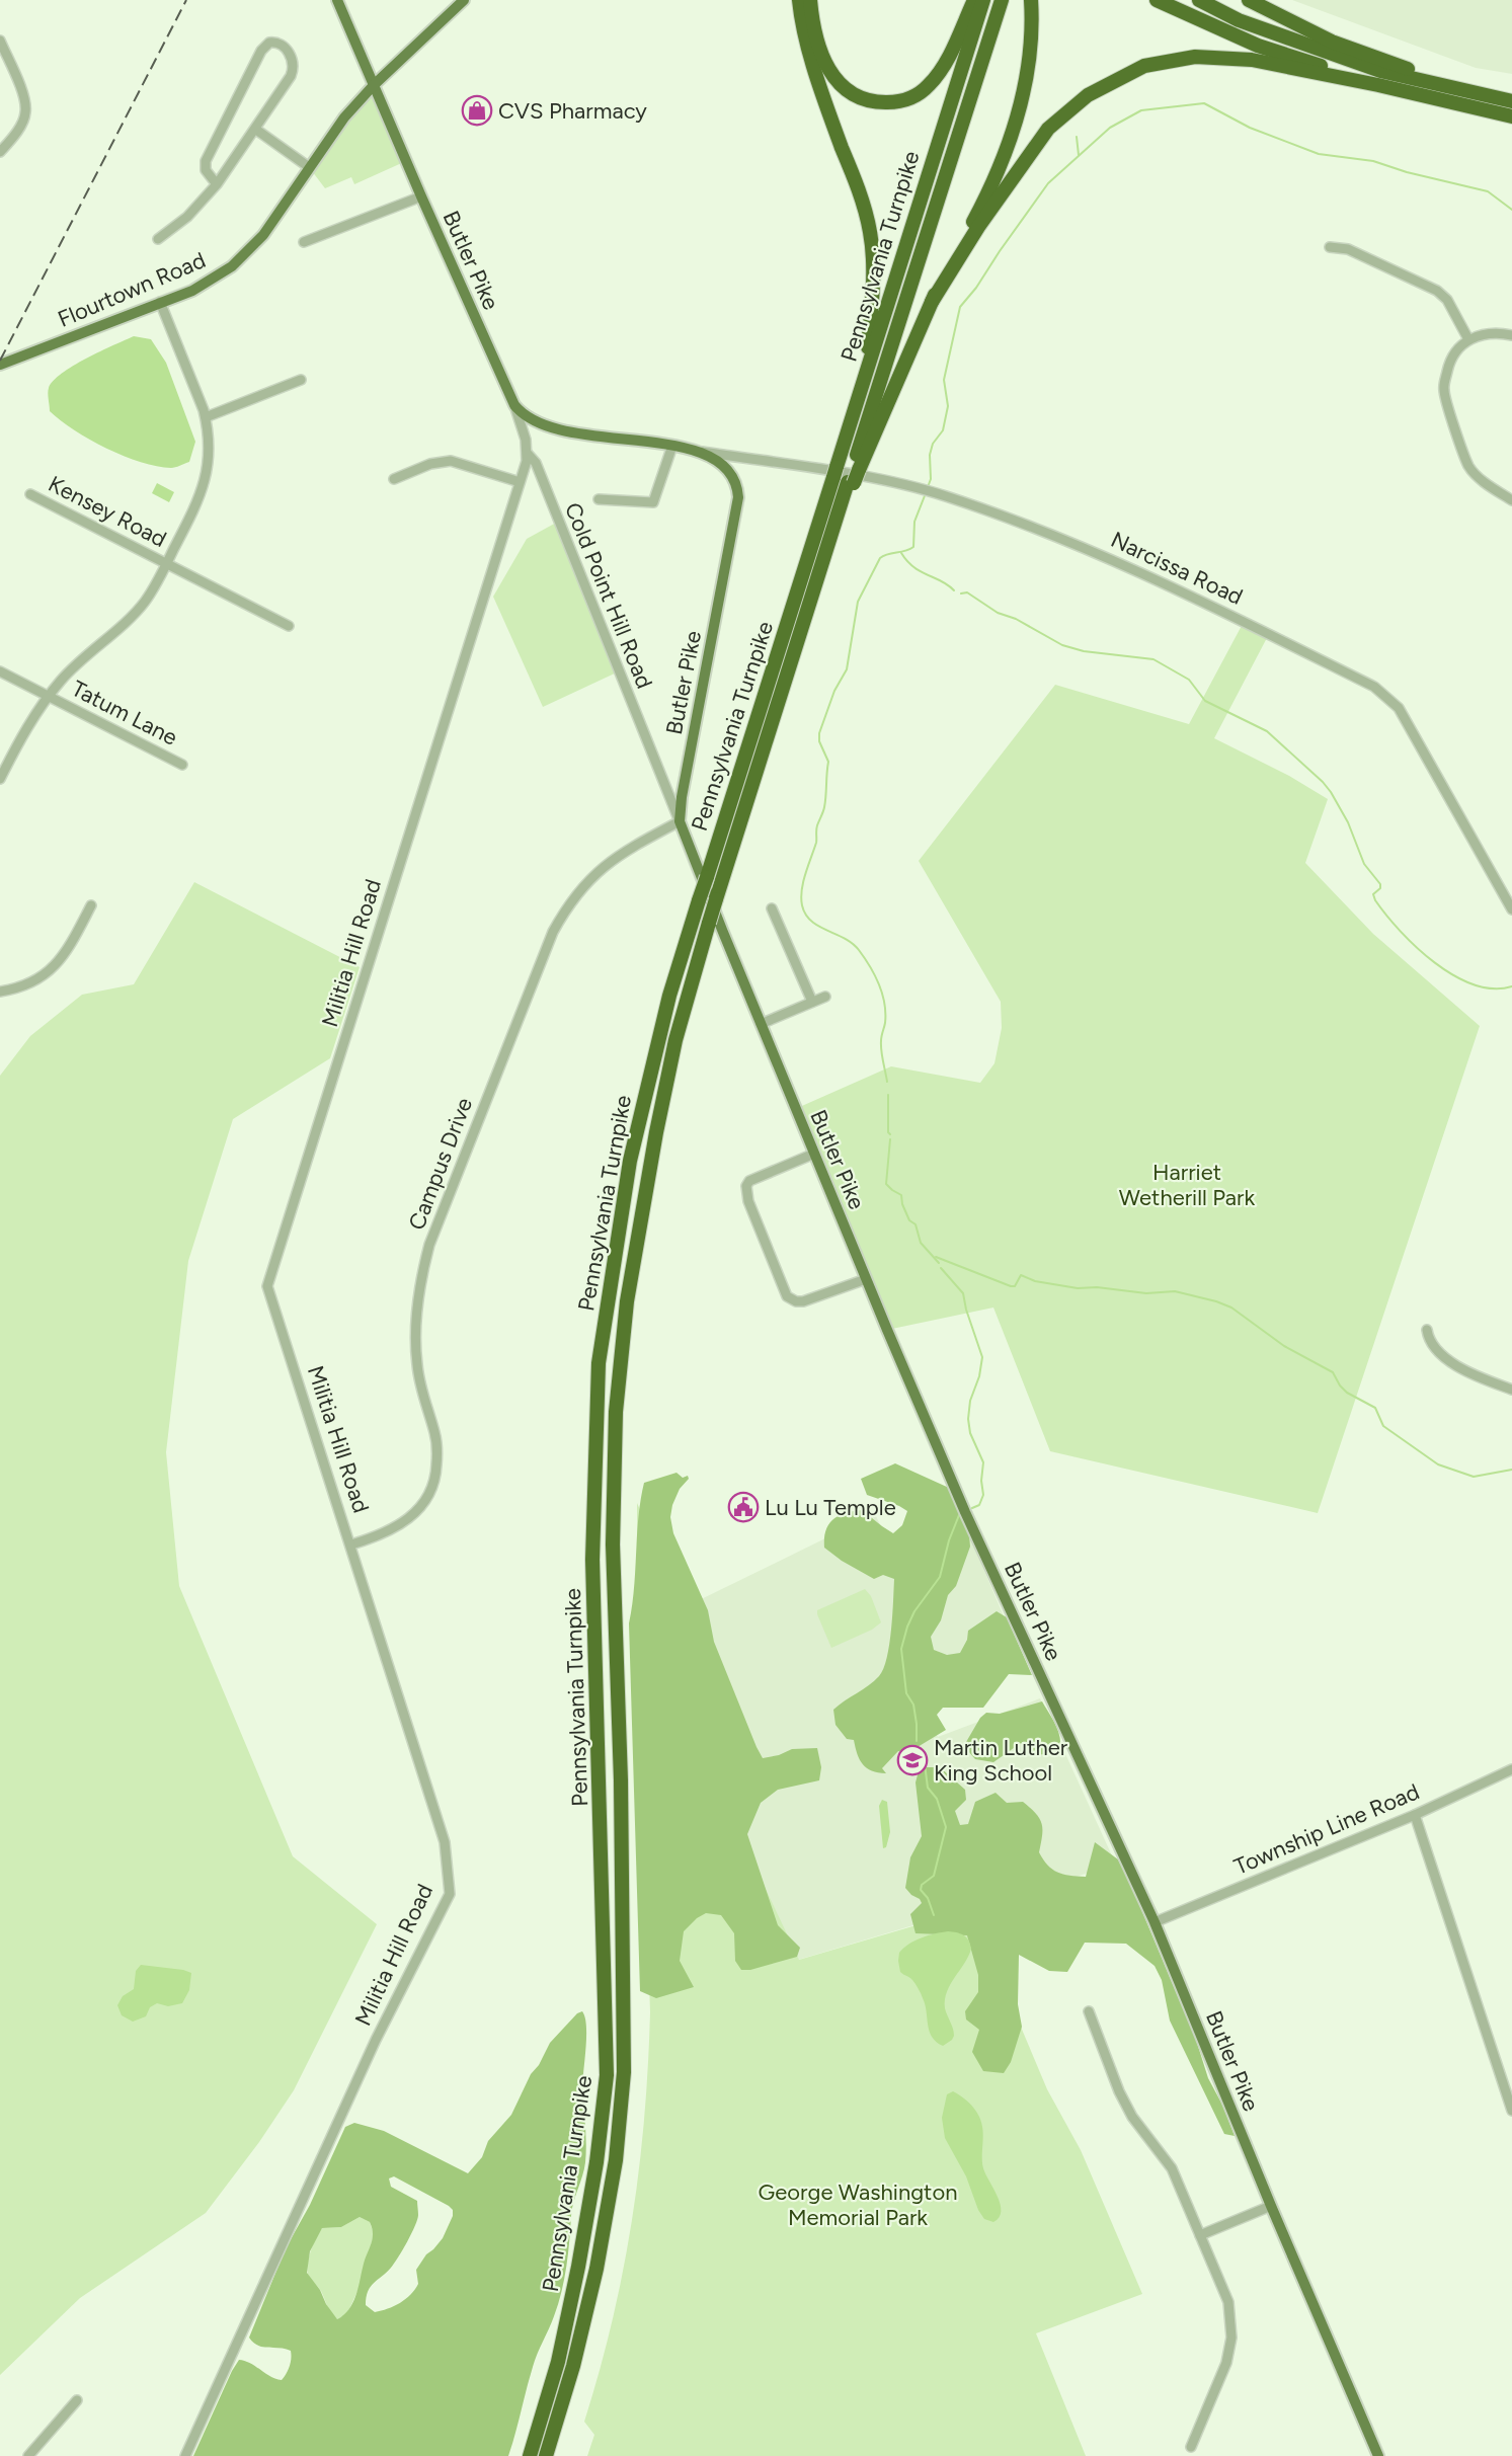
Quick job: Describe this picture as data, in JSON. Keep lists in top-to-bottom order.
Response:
{
  "streets": {
    "highway": ["Pennsylvania Turnpike"],
    "main road": ["Butler Pike", "Flourtown Road"],
    "street": [
      "Kensey Road",
      "Narcissa Road",
      "Cold Point Hill Road",
      "Tatum Lane",
      "Militia Hill Road",
      "Campus Drive",
      "Township Line Road"
    ]
  },
  "crossings": [
    ["Butler Pike", "Flourtown Road"],
    ["Butler Pike", "Narcissa Road"],
    ["Butler Pike", "Cold Point Hill Road"],
    ["Butler Pike", "Militia Hill Road"],
    ["Butler Pike", "Campus Drive"],
    ["Butler Pike", "Township Line Road"],
    ["Cold Point Hill Road", "Militia Hill Road"],
    ["Cold Point Hill Road", "Campus Drive"],
    ["Militia Hill Road", "Campus Drive"]
  ],
  "parks": ["Harriet Wetherill Park", "George Washington Memorial Park"],
  "places": {
    "shop": ["CVS Pharmacy"],
    "public building": ["Lu Lu Temple"],
    "school or university": ["Martin Luther King School"]
  }
}
